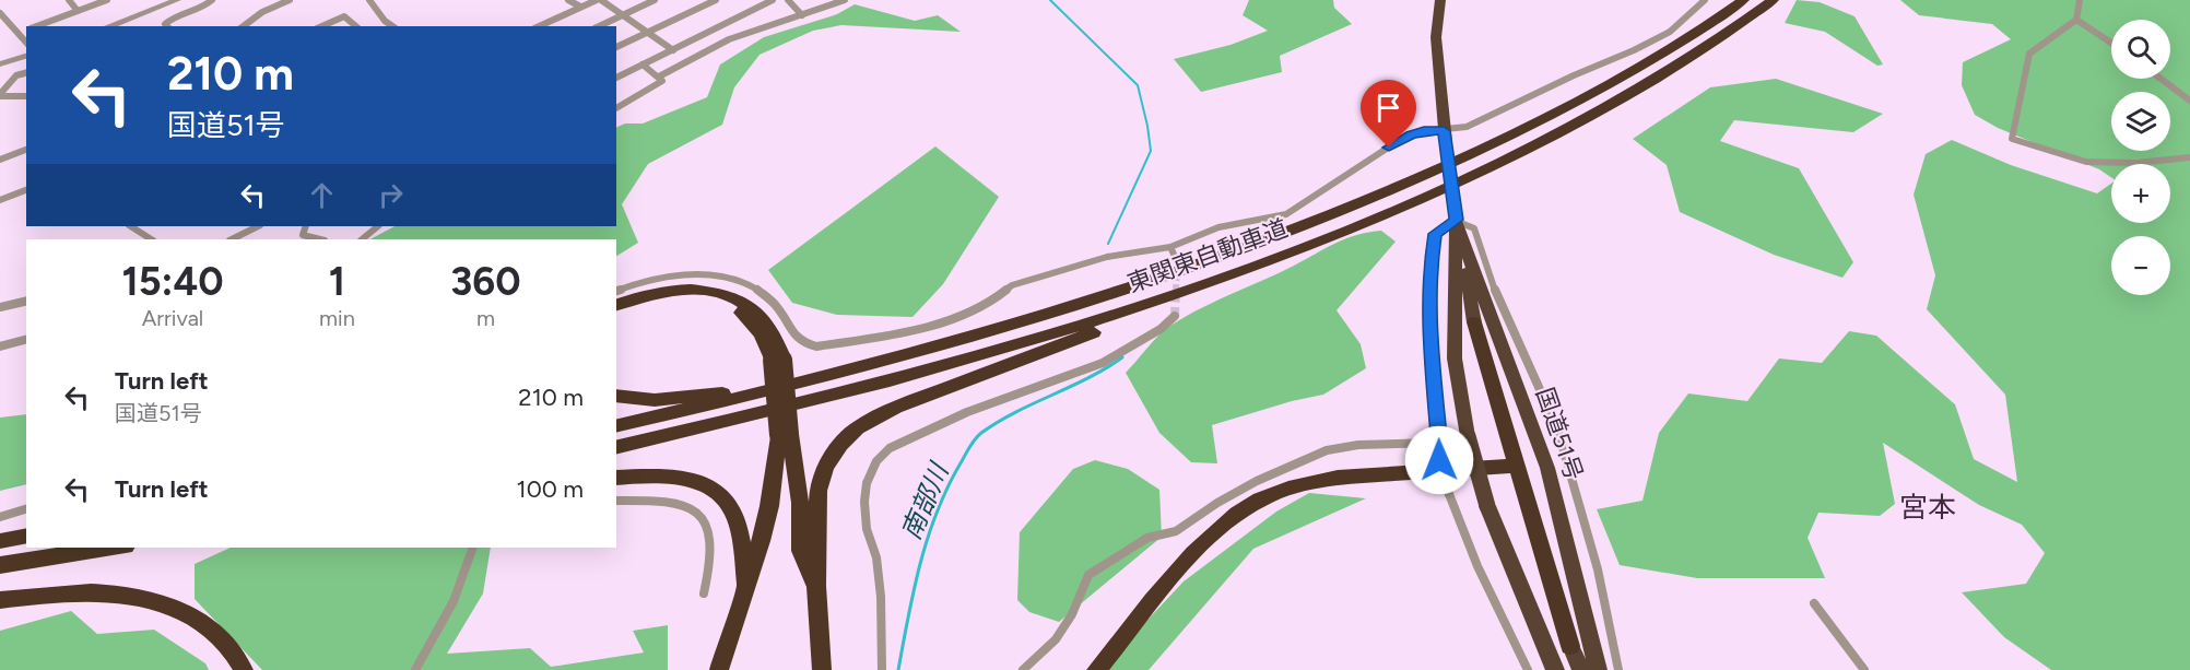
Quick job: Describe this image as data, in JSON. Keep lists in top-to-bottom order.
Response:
{
  "streets": {
    "highway": ["東関東自動車道", "国道51号"]
  },
  "districts": ["宮本"],
  "water": ["南部川"],
  "page": {
    "map_buttons": ["+", "−"],
    "turn": ["210 m", "国道51号"],
    "eta": [
      "15:40",
      "Arrival",
      "1",
      "min",
      "360",
      "m"
    ],
    "list": [
      {
        "name": "Turn left",
        "note": "国道51号",
        "value": "210 m"
      },
      {
        "name": "Turn left",
        "value": "100 m"
      }
    ]
  }
}
